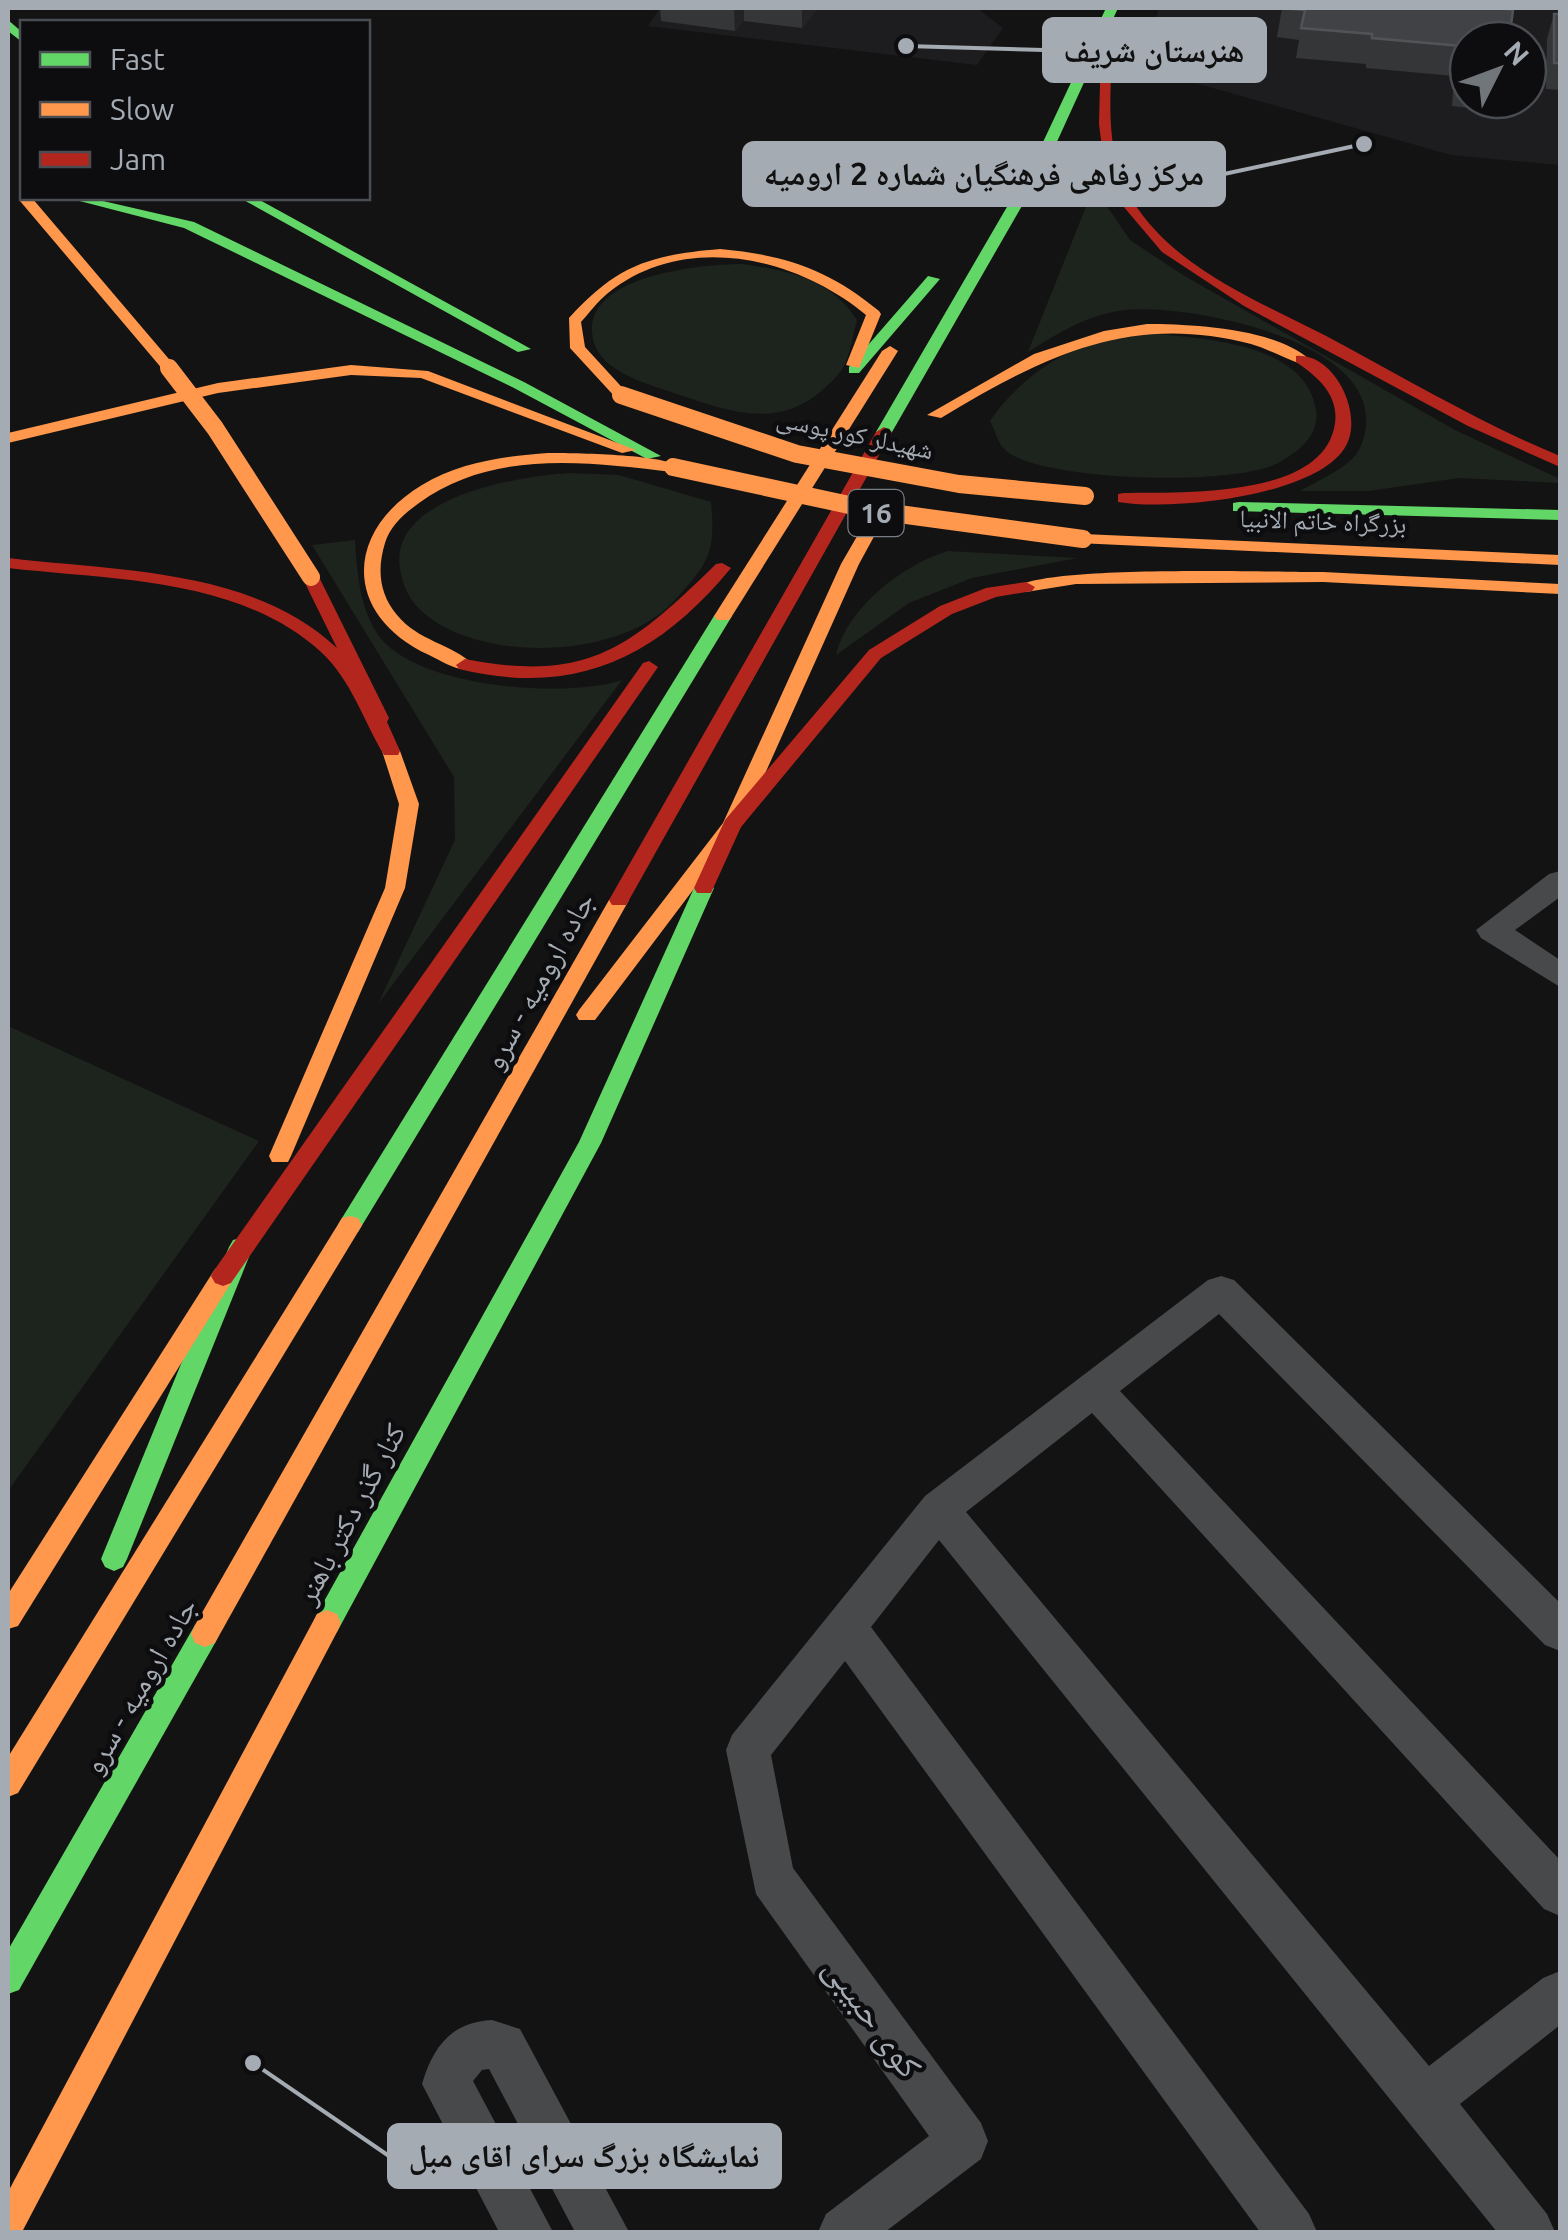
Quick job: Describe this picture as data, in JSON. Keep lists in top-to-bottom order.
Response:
{
  "streets": {
    "main road": [
      "شهیدلر کور پوسی",
      "16",
      "بزرگراه خاتم الانبیا",
      "جاده ارومیه - سرو",
      "کنار گذر دکتر باهنر"
    ],
    "street": ["کوی حبیبی"]
  },
  "crossings": [
    ["شهیدلر کور پوسی", "بزرگراه خاتم الانبیا"]
  ],
  "places": ["هنرستان شریف", "مرکز رفاهی فرهنگیان شماره 2 ارومیه", "نمایشگاه بزرگ سرای اقای مبل"],
  "legend": ["Fast", "Slow", "Jam"],
  "north": "top right"
}
